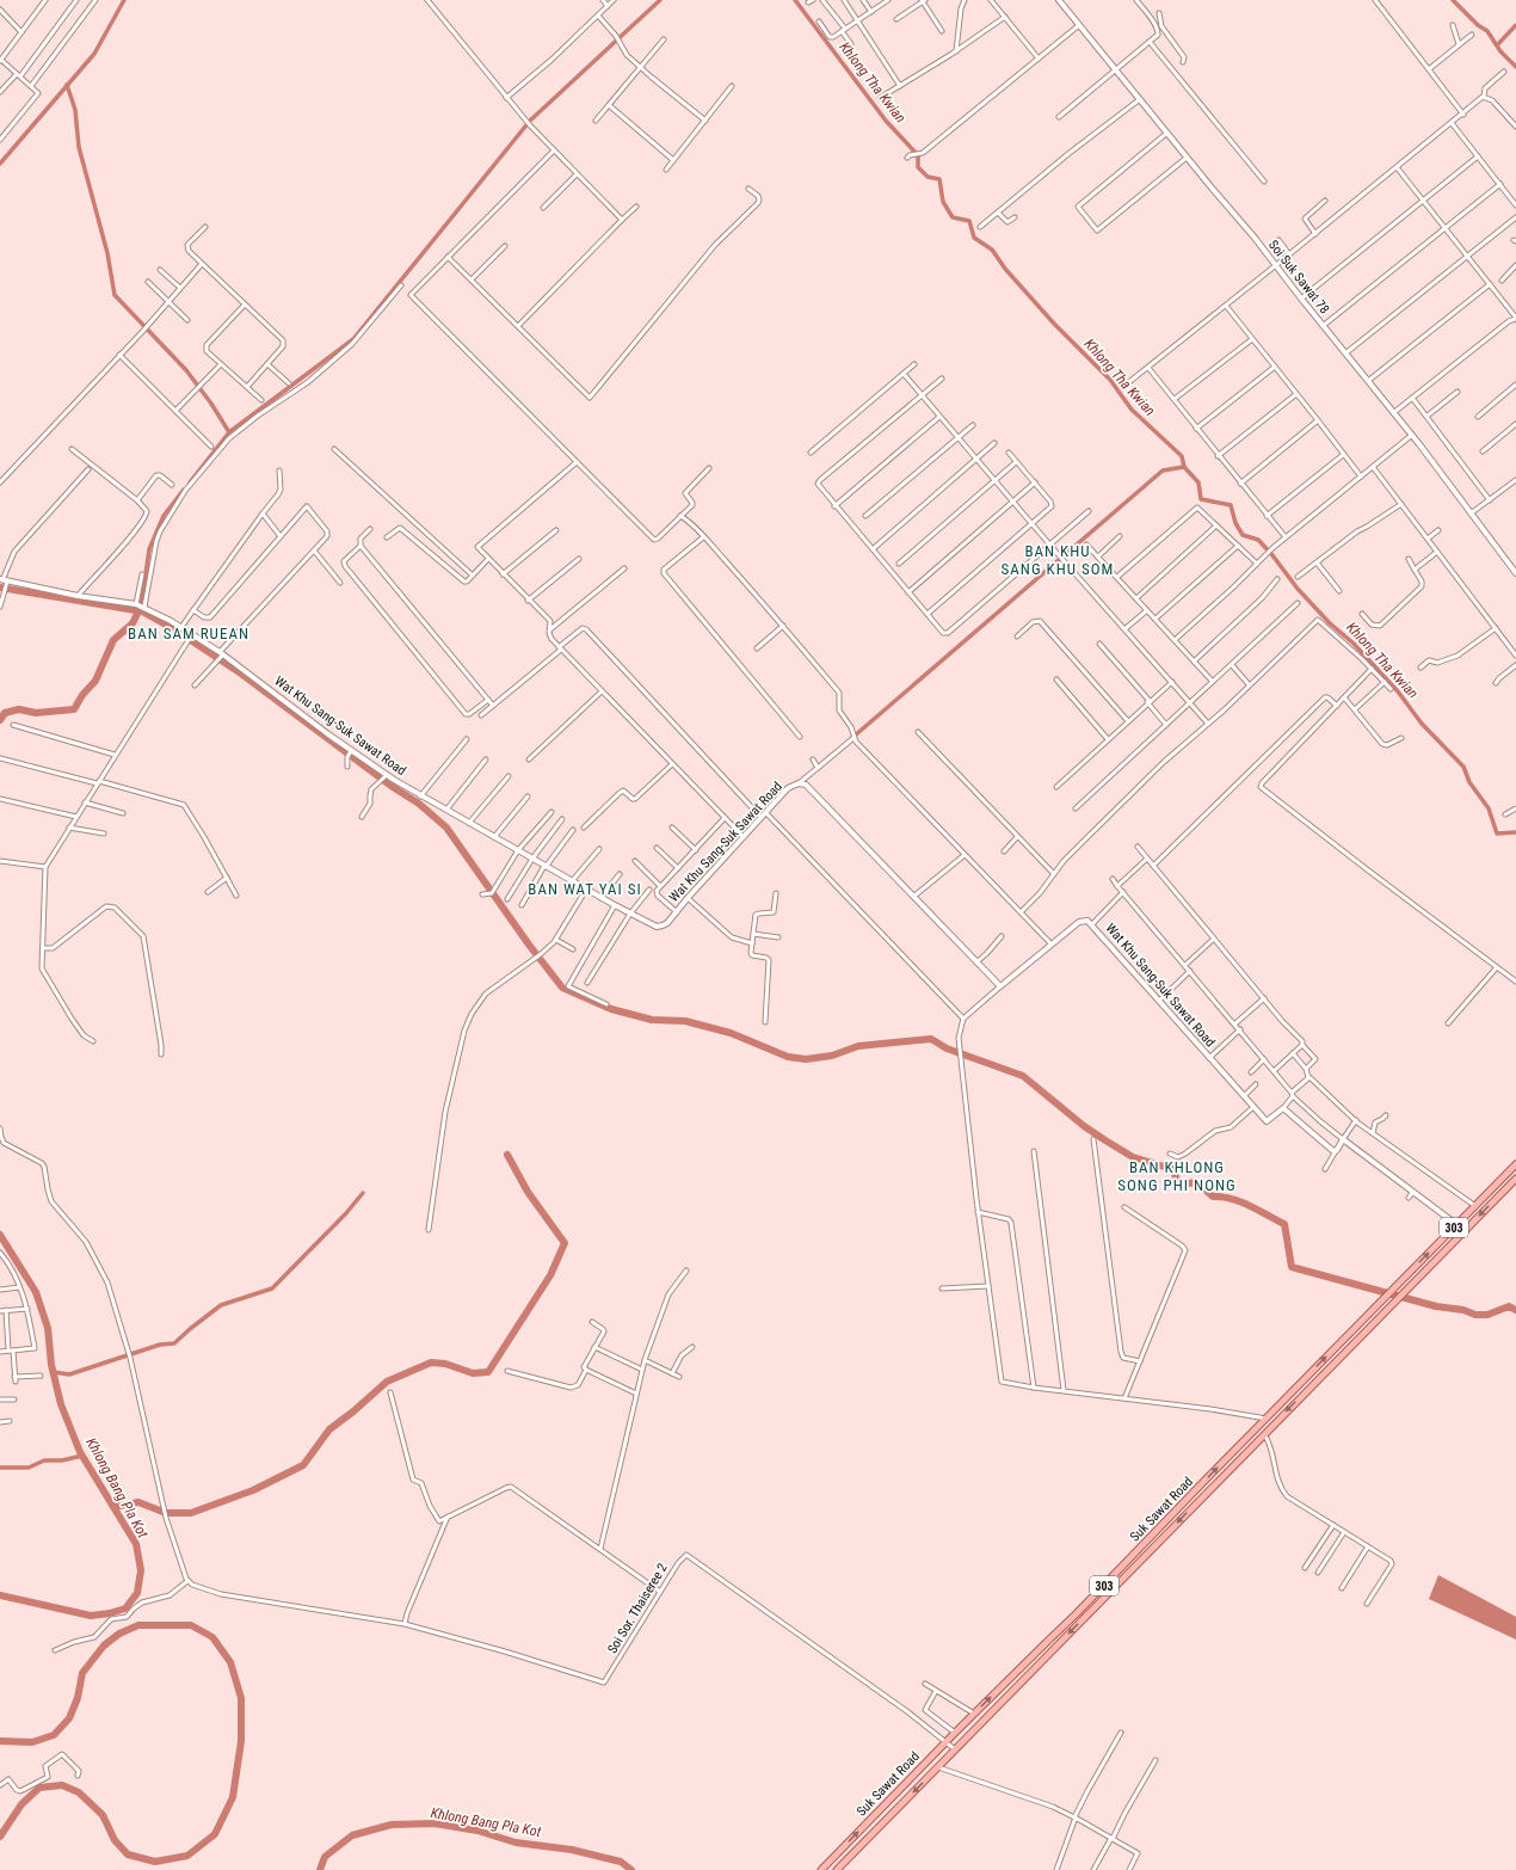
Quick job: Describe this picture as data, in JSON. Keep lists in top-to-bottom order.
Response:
{
  "streets": {
    "main road": ["303", "Suk Sawat Road"],
    "street": ["Soi Suk Sawat 78", "Wat Khu Sang-Suk Sawat Road", "Soi Sor. Thaiseree 2"]
  },
  "crossings": [
    ["Suk Sawat Road", "Soi Sor. Thaiseree 2"]
  ],
  "districts": [
    "BAN KHU SANG KHU SOM",
    "BAN SAM RUEAN",
    "BAN WAT YAI SI",
    "BAN KHLONG SONG PHI NONG"
  ],
  "water": ["Khlong Tha Kwian", "Khlong Bang Pla Kot"]
}
